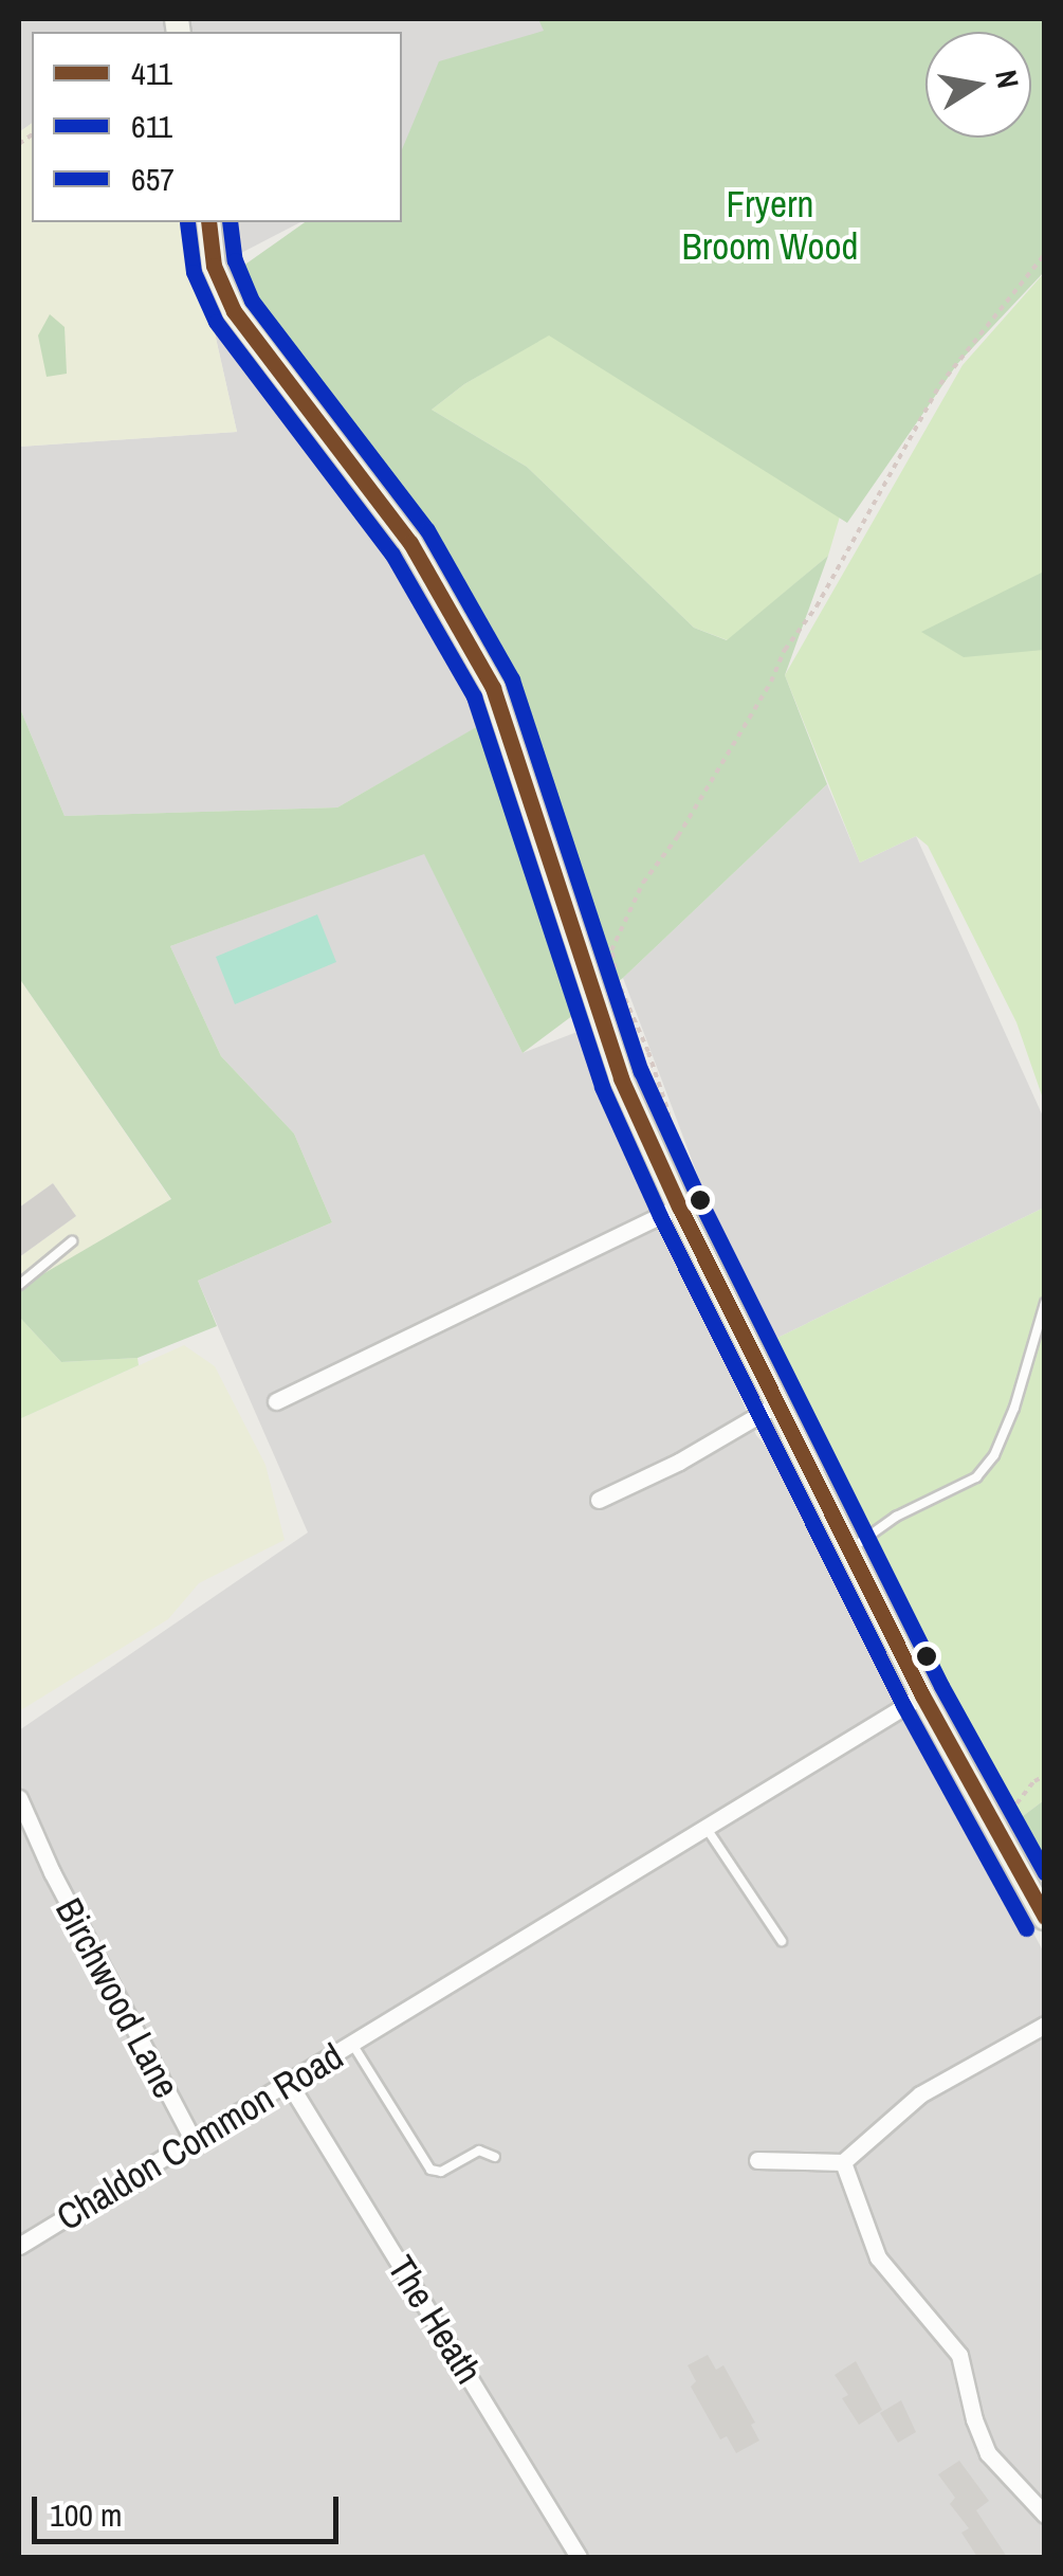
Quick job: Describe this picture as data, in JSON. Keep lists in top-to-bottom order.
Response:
{
  "streets": {
    "street": ["Birchwood Lane", "Chaldon Common Road", "The Heath"]
  },
  "crossings": [
    ["Birchwood Lane", "Chaldon Common Road"],
    ["Chaldon Common Road", "The Heath"]
  ],
  "parks": ["Fryern Broom Wood"],
  "lines": ["transit line 411", "transit line 611", "transit line 657"],
  "legend": ["411", "611", "657"],
  "scale_bar": "100 m",
  "north": "right"
}
